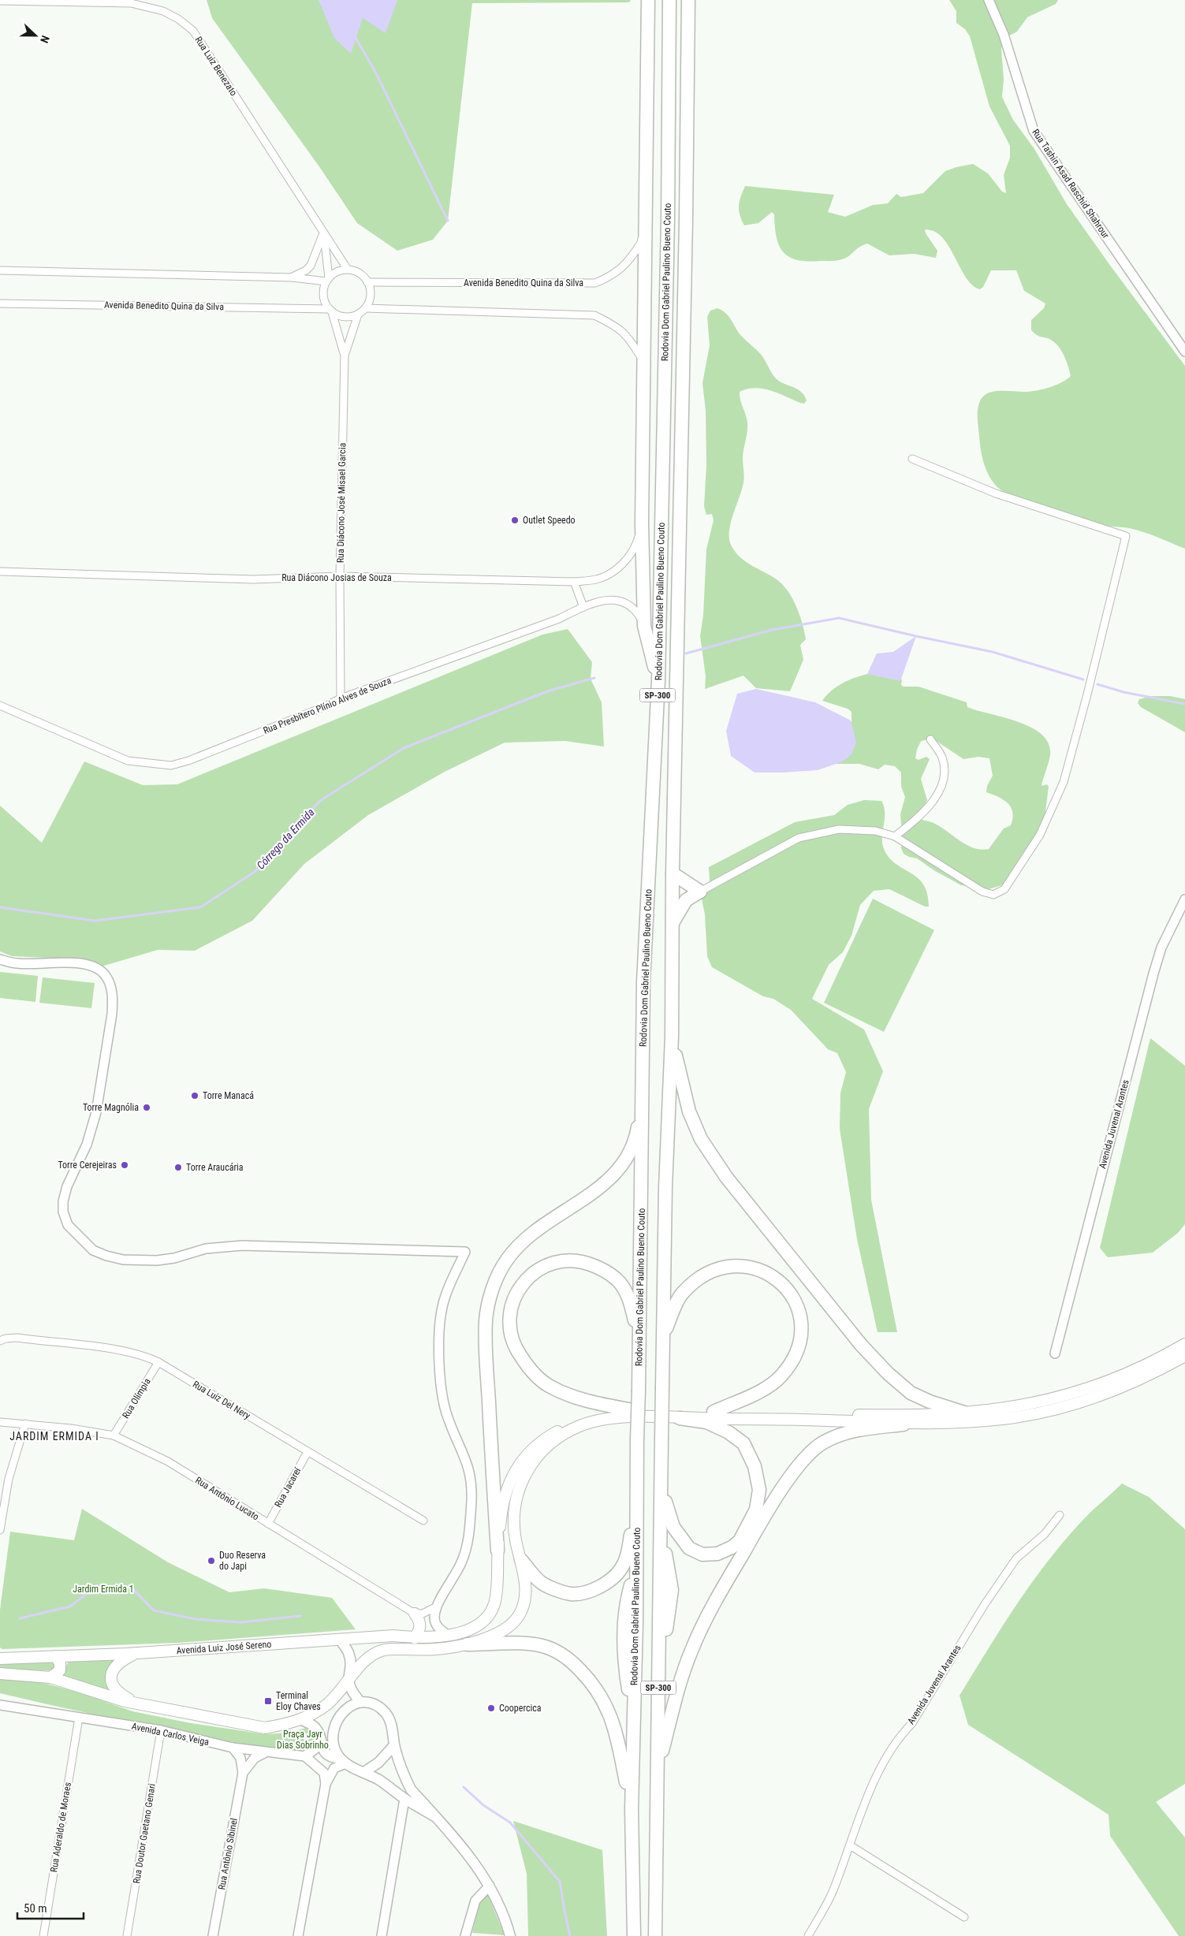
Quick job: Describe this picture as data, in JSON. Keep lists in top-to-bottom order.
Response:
{
  "streets": {
    "highway": ["Rodovia Dom Gabriel Paulino Bueno Couto", "SP-300"],
    "main road": ["Avenida Luiz José Sereno"],
    "street": [
      "Rua Luiz Benezato",
      "Rua Tashin Asad Raschid Shahrour",
      "Avenida Benedito Quina da Silva",
      "Rua Diácono José Misael Garcia",
      "Rua Diácono Josias de Souza",
      "Rua Presbítero Plínio Alves de Souza",
      "Avenida Juvenal Arantes",
      "Rua Olímpia",
      "Rua Luiz Del Nery",
      "Rua Jacareí",
      "Rua Antônio Lucato",
      "Avenida Carlos Veiga",
      "Rua Aderaldo de Moraes",
      "Rua Doutor Gaetano Genari",
      "Rua Antônio Sibinel"
    ]
  },
  "crossings": [
    ["Rua Luiz Benezato", "Avenida Benedito Quina da Silva"],
    ["Rua Diácono José Misael Garcia", "Rua Diácono Josias de Souza"],
    ["Rua Diácono José Misael Garcia", "Rua Presbítero Plínio Alves de Souza"],
    ["Rua Olímpia", "Rua Luiz Del Nery"],
    ["Rua Olímpia", "Rua Antônio Lucato"],
    ["Rua Luiz Del Nery", "Rua Jacareí"],
    ["Rua Jacareí", "Rua Antônio Lucato"],
    ["Avenida Carlos Veiga", "Rua Aderaldo de Moraes"],
    ["Avenida Carlos Veiga", "Rua Doutor Gaetano Genari"]
  ],
  "districts": ["JARDIM ERMIDA I"],
  "water": ["Córrego da Ermida"],
  "parks": ["Jardim Ermida 1", "Praça Jayr Dias Sobrinho"],
  "places": {
    "other": [
      "Outlet Speedo",
      "Torre Manacá",
      "Torre Magnólia",
      "Torre Cerejeiras",
      "Torre Araucária",
      "Duo Reserva do Japi",
      "Coopercica"
    ],
    "transit": ["Terminal Eloy Chaves"]
  },
  "scale_bar": "50 m",
  "north": "right"
}
